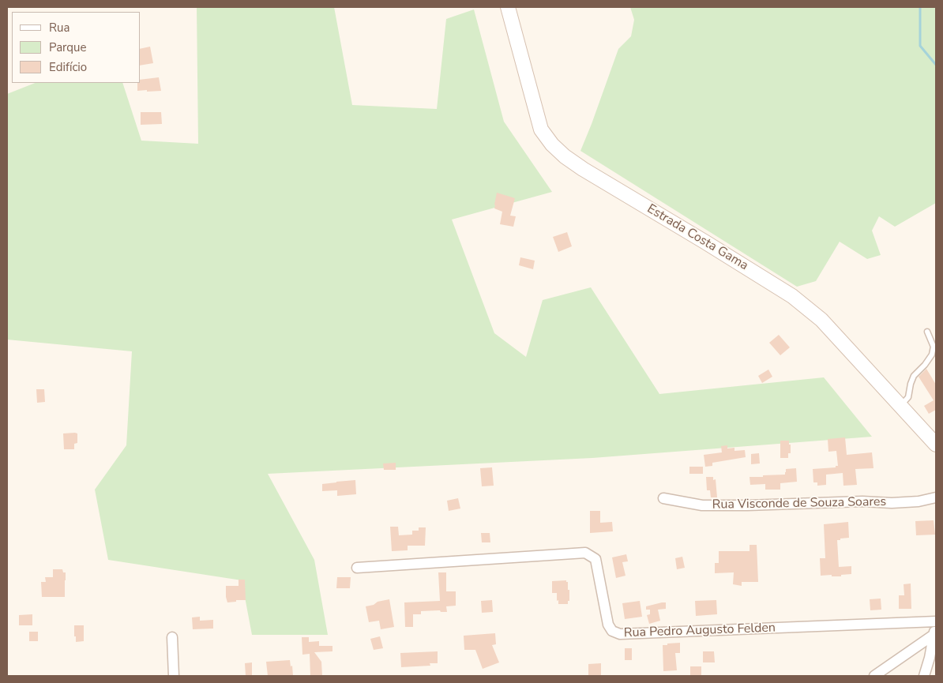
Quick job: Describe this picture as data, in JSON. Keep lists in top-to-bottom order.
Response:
{
  "streets": {
    "main road": ["Estrada Costa Gama"],
    "street": ["Rua Visconde de Souza Soares", "Rua Pedro Augusto Felden"]
  },
  "legend": ["Rua", "Parque", "Edifício"]
}
